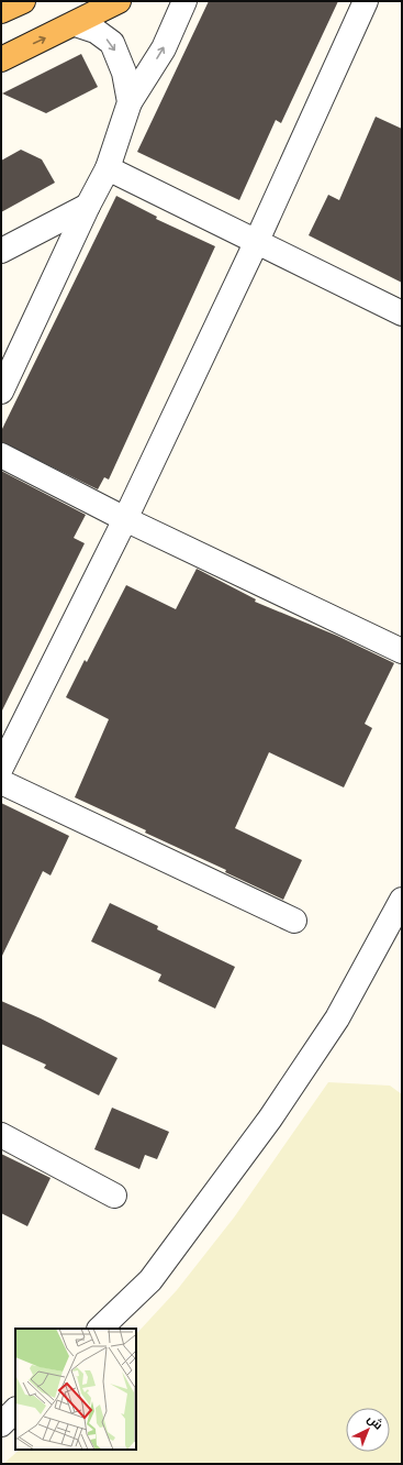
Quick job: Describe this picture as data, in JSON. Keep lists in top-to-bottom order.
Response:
{
  "north": "top right"
}
